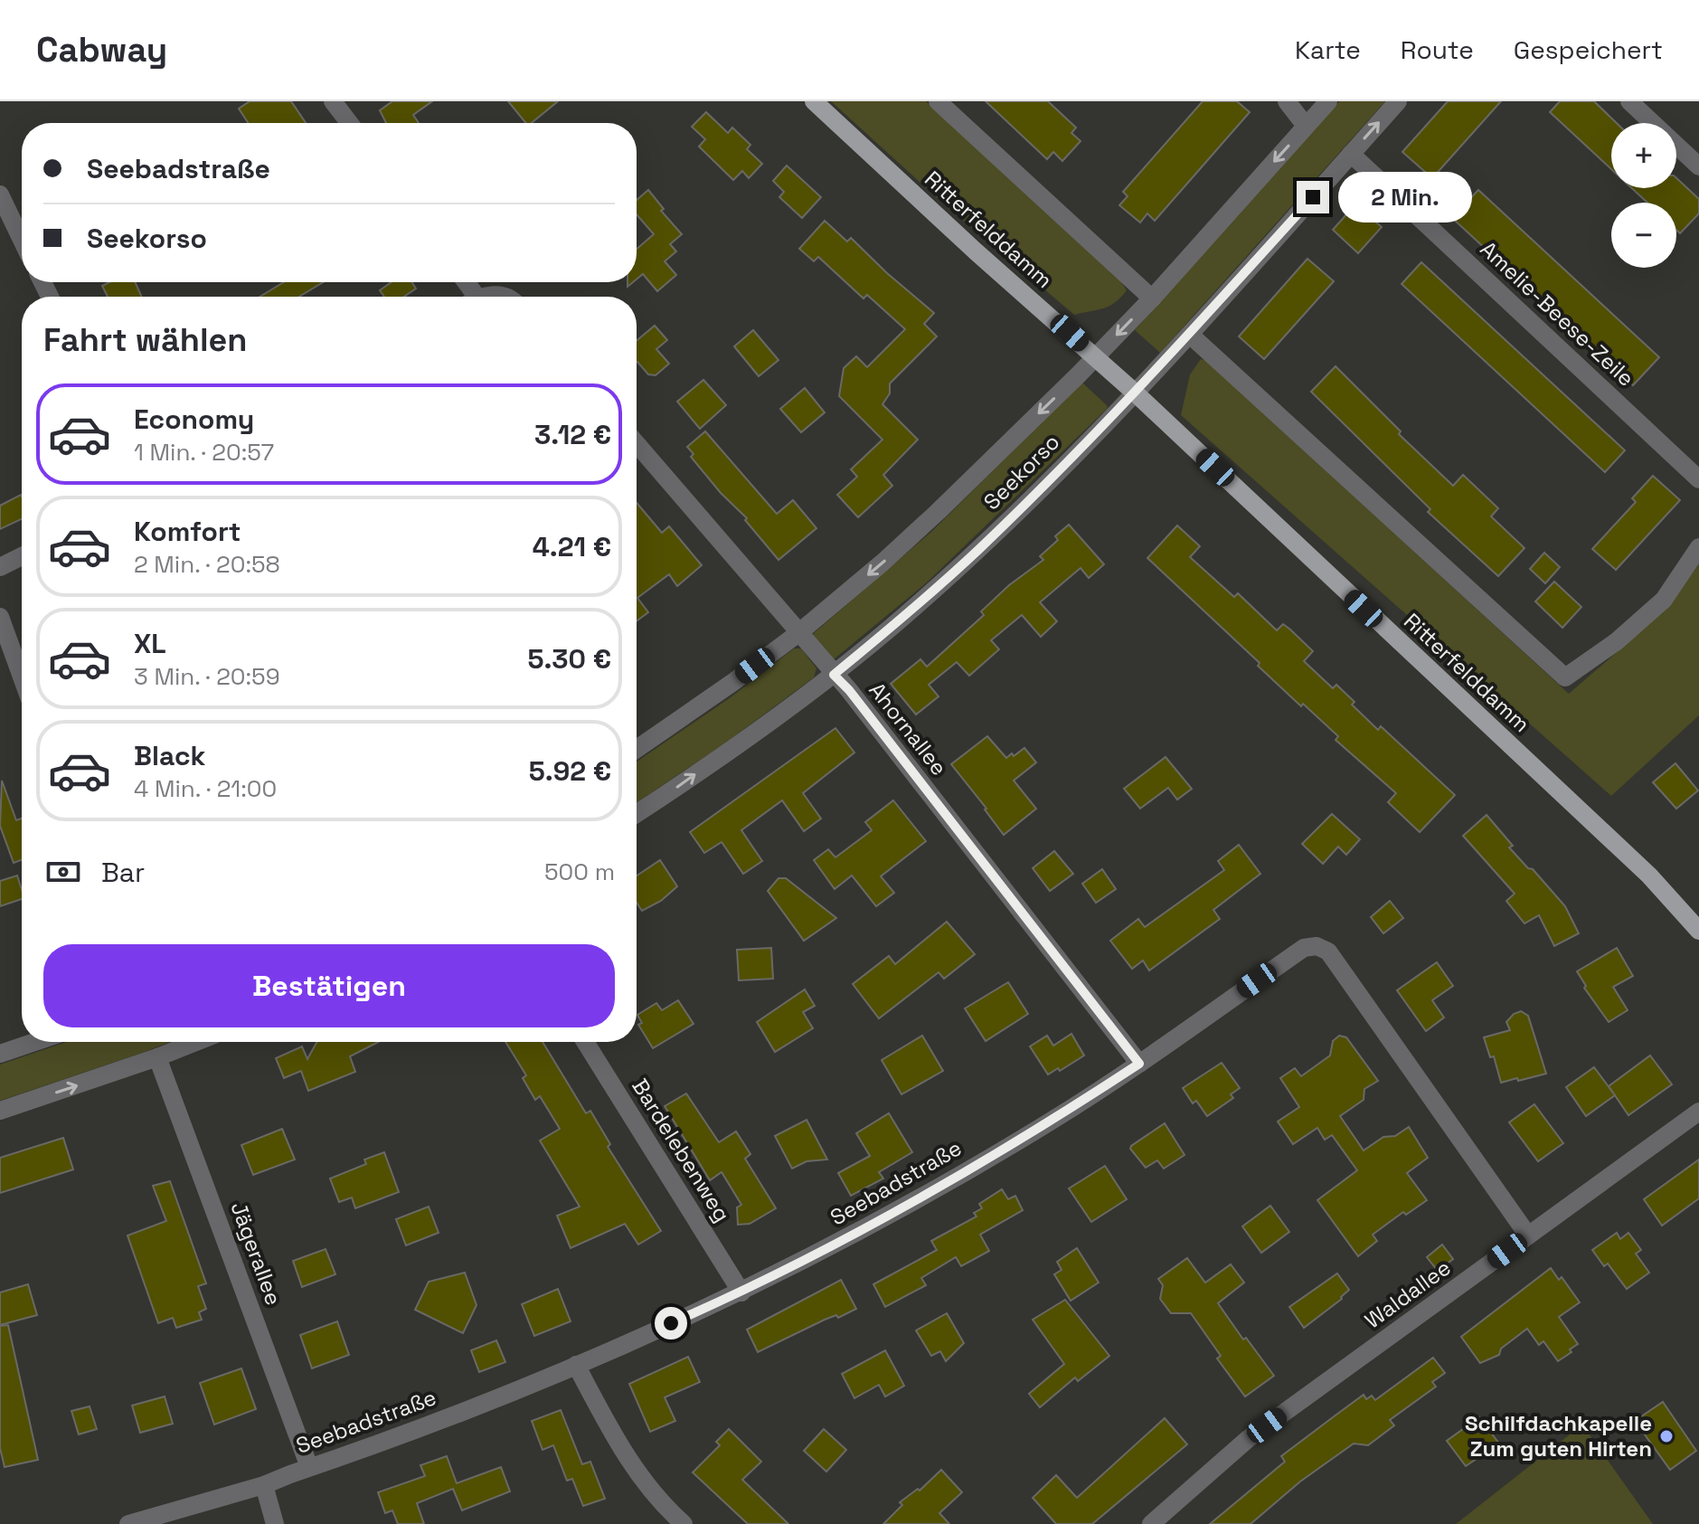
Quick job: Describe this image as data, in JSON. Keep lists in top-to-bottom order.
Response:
{
  "streets": {
    "main road": ["Ritterfelddamm"],
    "street": [
      "Amelie-Beese-Zeile",
      "Seekorso",
      "Ahornallee",
      "Bardelebenweg",
      "Seebadstraße",
      "Jägerallee",
      "Waldallee"
    ]
  },
  "crossings": [
    ["Ritterfelddamm", "Seekorso"],
    ["Amelie-Beese-Zeile", "Seekorso"],
    ["Seekorso", "Ahornallee"],
    ["Ahornallee", "Seebadstraße"],
    ["Bardelebenweg", "Seebadstraße"],
    ["Seebadstraße", "Jägerallee"],
    ["Seebadstraße", "Waldallee"]
  ],
  "places": ["Schilfdachkapelle Zum guten Hirten"],
  "page": {
    "header": "Cabway",
    "nav": ["Karte", "Route", "Gespeichert"],
    "map_buttons": ["+", "−"],
    "banner": ["Seebadstraße", "Seekorso"],
    "bubble": "2 Min.",
    "heading": "Fahrt wählen",
    "list": [
      {
        "name": "Economy",
        "note": "1 Min. · 20:57",
        "value": "3.12 €"
      },
      {
        "name": "Komfort",
        "note": "2 Min. · 20:58",
        "value": "4.21 €"
      },
      {
        "name": "XL",
        "note": "3 Min. · 20:59",
        "value": "5.30 €"
      },
      {
        "name": "Black",
        "note": "4 Min. · 21:00",
        "value": "5.92 €"
      }
    ],
    "pay": ["Bar", "500 m"],
    "buttons": "Bestätigen"
  }
}
